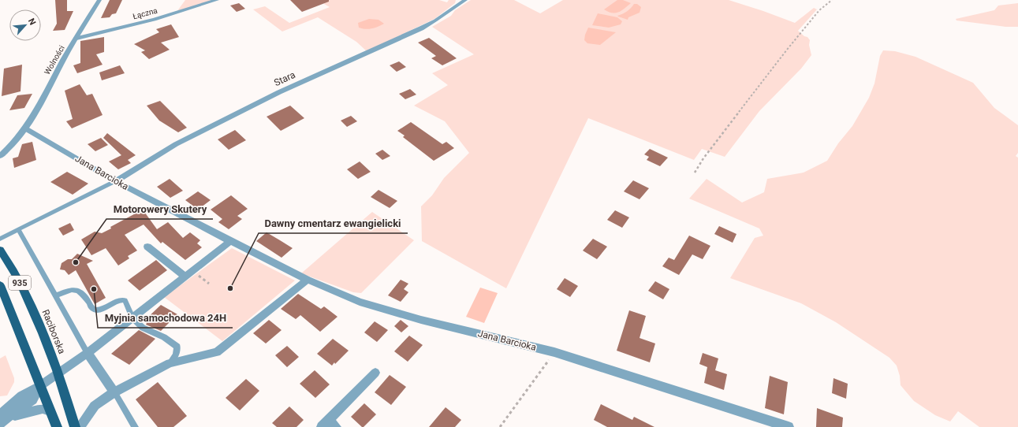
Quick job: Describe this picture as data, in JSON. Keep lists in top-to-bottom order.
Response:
{
  "streets": {
    "main road": ["935", "Raciborska"],
    "street": [
      "Łączna",
      "Wolności",
      "Stara",
      "Jana Barcioka"
    ]
  },
  "crossings": [
    ["Łączna", "Wolności"],
    ["Wolności", "Jana Barcioka"],
    ["Stara", "Jana Barcioka"]
  ],
  "places": ["Motorowery Skutery", "Dawny cmentarz ewangielicki", "Myjnia samochodowa 24H"],
  "north": "top right"
}
